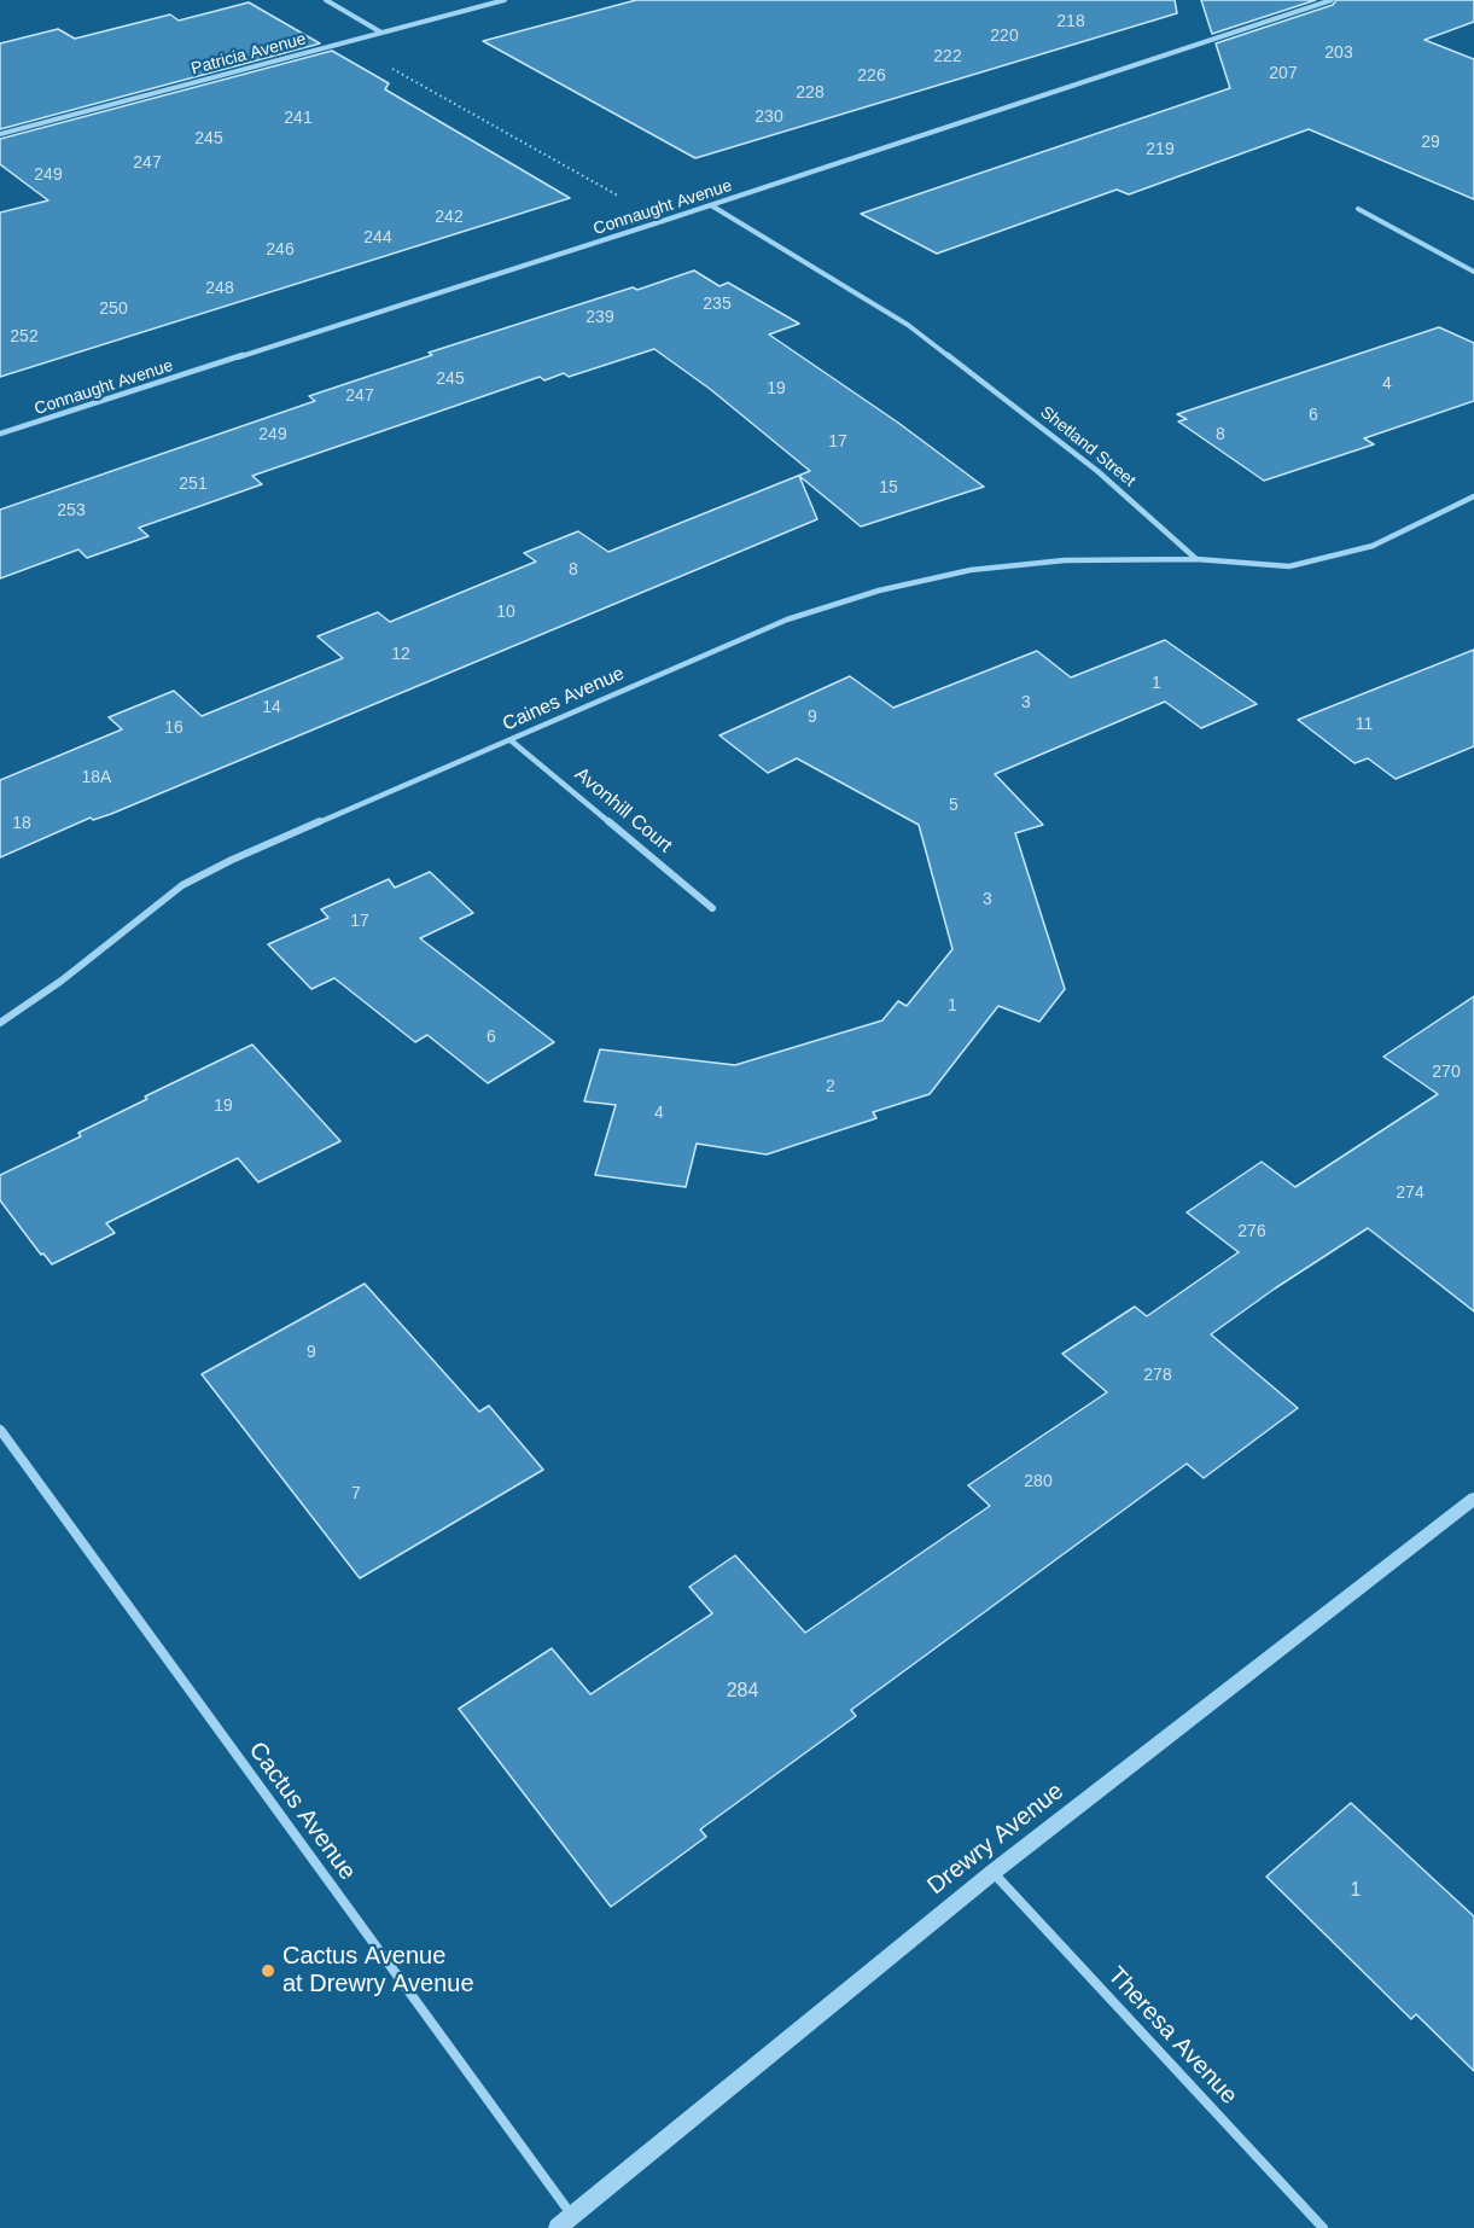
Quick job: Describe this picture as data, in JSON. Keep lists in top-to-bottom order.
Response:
{
  "streets": {
    "street": [
      "Patricia Avenue",
      "Connaught Avenue",
      "Shetland Street",
      "Caines Avenue",
      "Avonhill Court",
      "Cactus Avenue",
      "Drewry Avenue",
      "Theresa Avenue"
    ]
  },
  "crossings": [
    ["Connaught Avenue", "Shetland Street"],
    ["Shetland Street", "Caines Avenue"],
    ["Caines Avenue", "Avonhill Court"],
    ["Cactus Avenue", "Drewry Avenue"],
    ["Drewry Avenue", "Theresa Avenue"]
  ],
  "places": ["Cactus Avenue at Drewry Avenue"],
  "house_numbers": [
    "218",
    "220",
    "203",
    "222",
    "207",
    "226",
    "228",
    "230",
    "241",
    "245",
    "29",
    "219",
    "247",
    "249",
    "242",
    "244",
    "246",
    "248",
    "235",
    "250",
    "239",
    "252",
    "245",
    "4",
    "19",
    "247",
    "6",
    "249",
    "8",
    "17",
    "251",
    "15",
    "253",
    "8",
    "10",
    "12",
    "1",
    "3",
    "14",
    "9",
    "11",
    "16",
    "18A",
    "5",
    "18",
    "3",
    "17",
    "1",
    "6",
    "270",
    "2",
    "19",
    "4",
    "274",
    "276",
    "9",
    "278",
    "280",
    "7",
    "284",
    "1"
  ]
}
